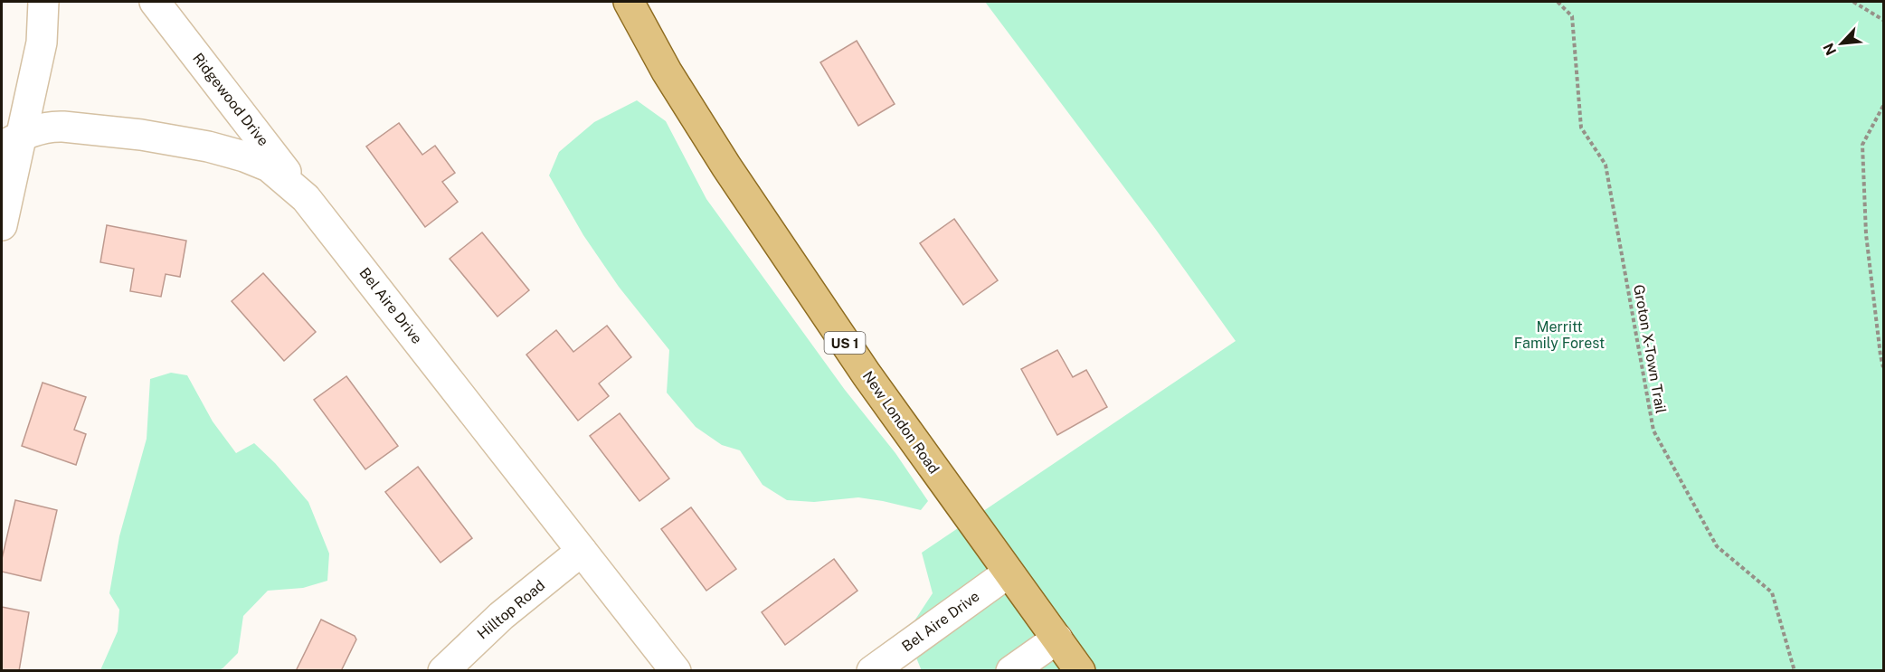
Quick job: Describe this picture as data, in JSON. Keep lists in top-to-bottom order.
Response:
{
  "streets": {
    "main road": ["US 1", "New London Road"],
    "street": ["Ridgewood Drive", "Bel Aire Drive", "Hilltop Road"],
    "path": ["Groton X-Town Trail"]
  },
  "crossings": [
    ["Ridgewood Drive", "Bel Aire Drive"],
    ["Bel Aire Drive", "New London Road"],
    ["Bel Aire Drive", "Hilltop Road"]
  ],
  "parks": ["Merritt Family Forest"],
  "north": "bottom left"
}
